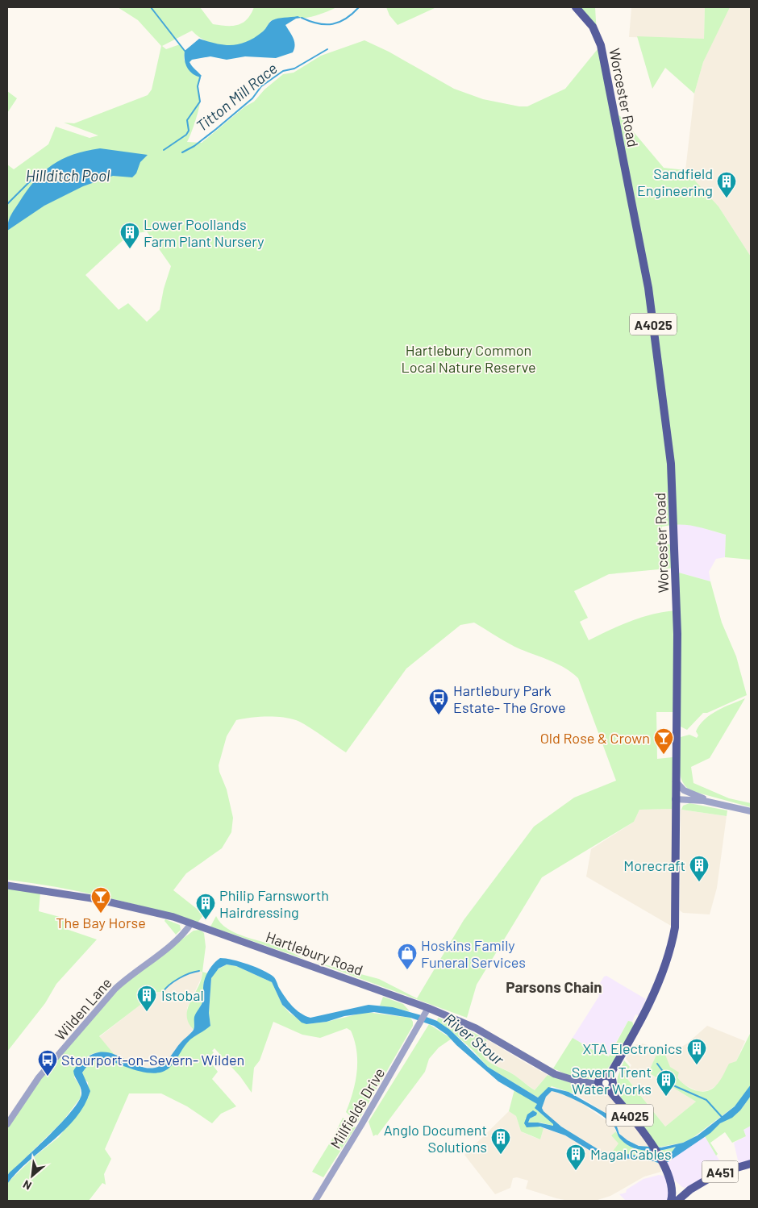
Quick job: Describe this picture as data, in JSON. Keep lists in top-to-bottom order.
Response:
{
  "streets": {
    "main road": [
      "Worcester Road",
      "A4025",
      "Hartlebury Road",
      "A451"
    ],
    "street": ["Wilden Lane", "Millfields Drive"]
  },
  "crossings": [
    ["Worcester Road", "A4025"],
    ["Worcester Road", "Hartlebury Road"],
    ["A4025", "Hartlebury Road"],
    ["A4025", "A451"],
    ["Hartlebury Road", "Wilden Lane"],
    ["Hartlebury Road", "Millfields Drive"]
  ],
  "districts": ["Parsons Chain"],
  "water": ["Titton Mill Race", "Hillditch Pool", "River Stour"],
  "parks": ["Hartlebury Common Local Nature Reserve"],
  "places": {
    "building": [
      "Sandfield Engineering",
      "Lower Poollands Farm Plant Nursery",
      "Morecraft",
      "Philip Farnsworth Hairdressing",
      "Istobal",
      "XTA Electronics",
      "Severn Trent Water Works",
      "Anglo Document Solutions",
      "Magal Cables"
    ],
    "bus stop": ["Hartlebury Park Estate- The Grove", "Stourport-on-Severn- Wilden"],
    "bar": ["Old Rose & Crown", "The Bay Horse"],
    "shop": ["Hoskins Family Funeral Services"]
  },
  "north": "bottom left"
}
